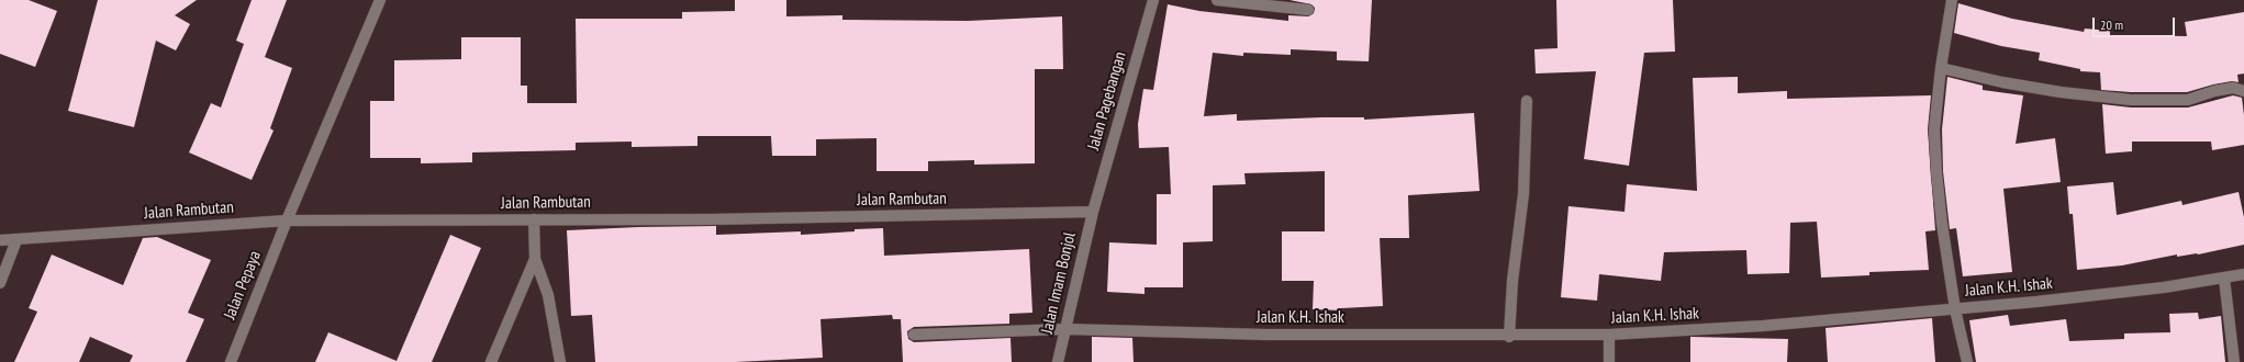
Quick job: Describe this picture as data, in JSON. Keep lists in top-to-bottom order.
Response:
{
  "streets": {
    "street": [
      "Jalan Pagebangan",
      "Jalan Rambutan",
      "Jalan Imam Bonjol",
      "Jalan Pepaya",
      "Jalan K.H. Ishak"
    ]
  },
  "crossings": [
    ["Jalan Pagebangan", "Jalan Rambutan"],
    ["Jalan Pagebangan", "Jalan Imam Bonjol"],
    ["Jalan Rambutan", "Jalan Imam Bonjol"],
    ["Jalan Rambutan", "Jalan Pepaya"],
    ["Jalan Imam Bonjol", "Jalan K.H. Ishak"]
  ],
  "scale_bar": "20 m"
}
